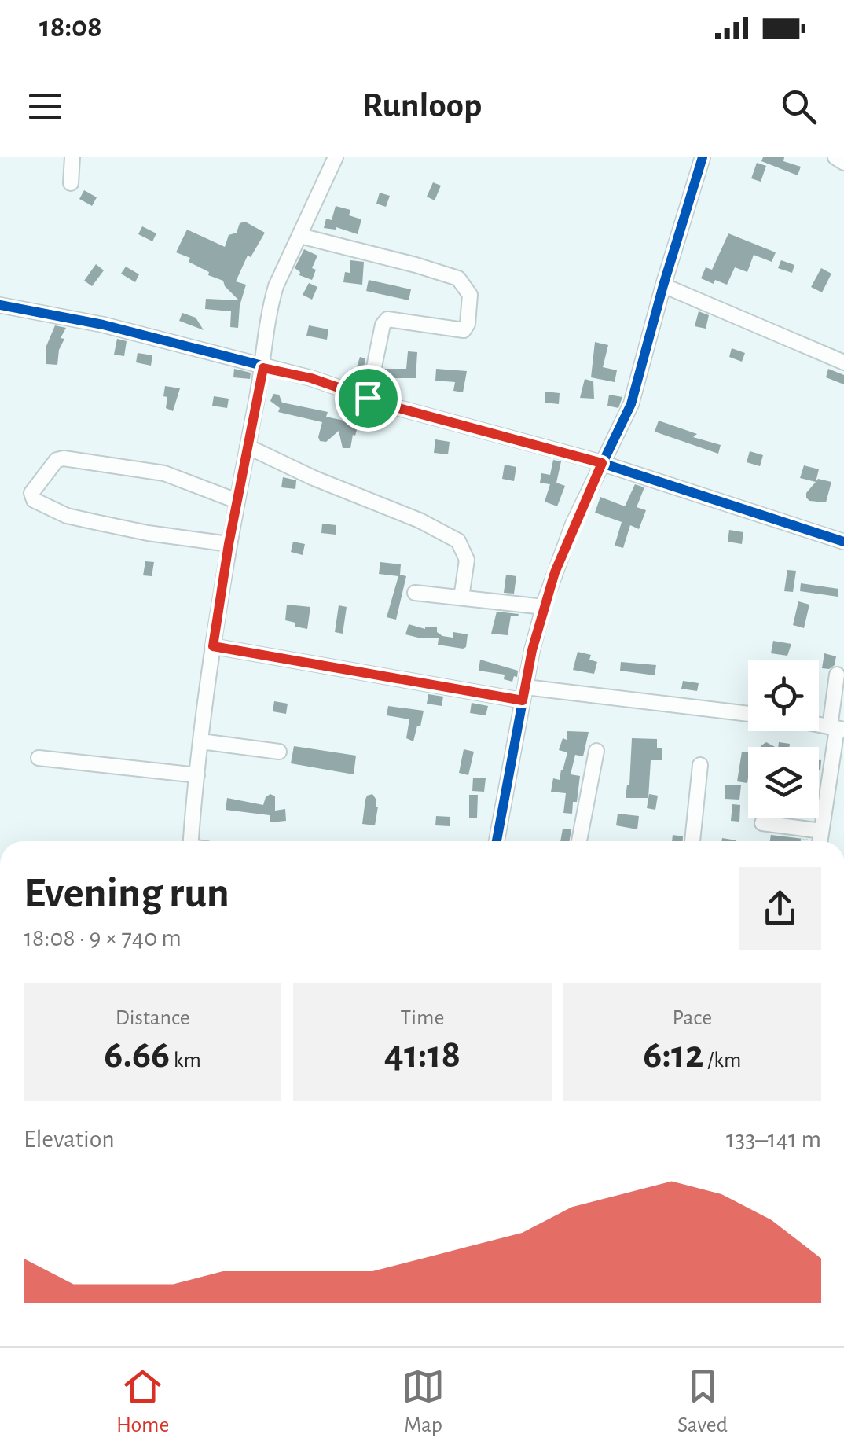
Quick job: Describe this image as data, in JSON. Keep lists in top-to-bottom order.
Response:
{
  "page": {
    "status": "18:08",
    "header": "Runloop",
    "heading": ["Evening run", "18:08 · 9 × 740 m"],
    "stats": [
      ["Distance", "6.66 km"],
      ["Time", "41:18"],
      ["Pace", "6:12 /km"]
    ],
    "chart": ["Elevation", "133–141 m"],
    "tabs": ["Home", "Map", "Saved"]
  }
}
